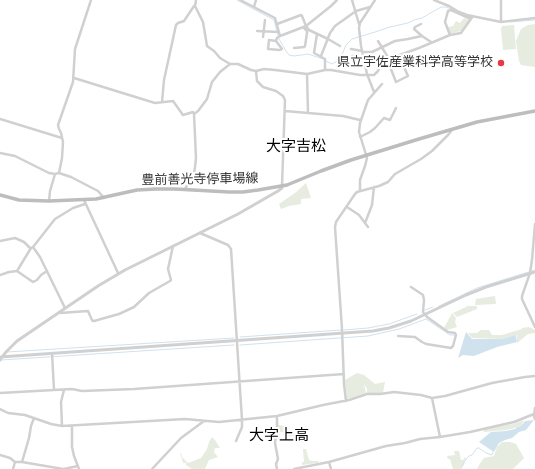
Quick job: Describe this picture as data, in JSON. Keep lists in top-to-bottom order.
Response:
{
  "streets": {
    "main road": ["豊前善光寺停車場線"]
  },
  "districts": ["大字吉松", "大字上高"],
  "places": ["県立宇佐産業科学高等学校"]
}
